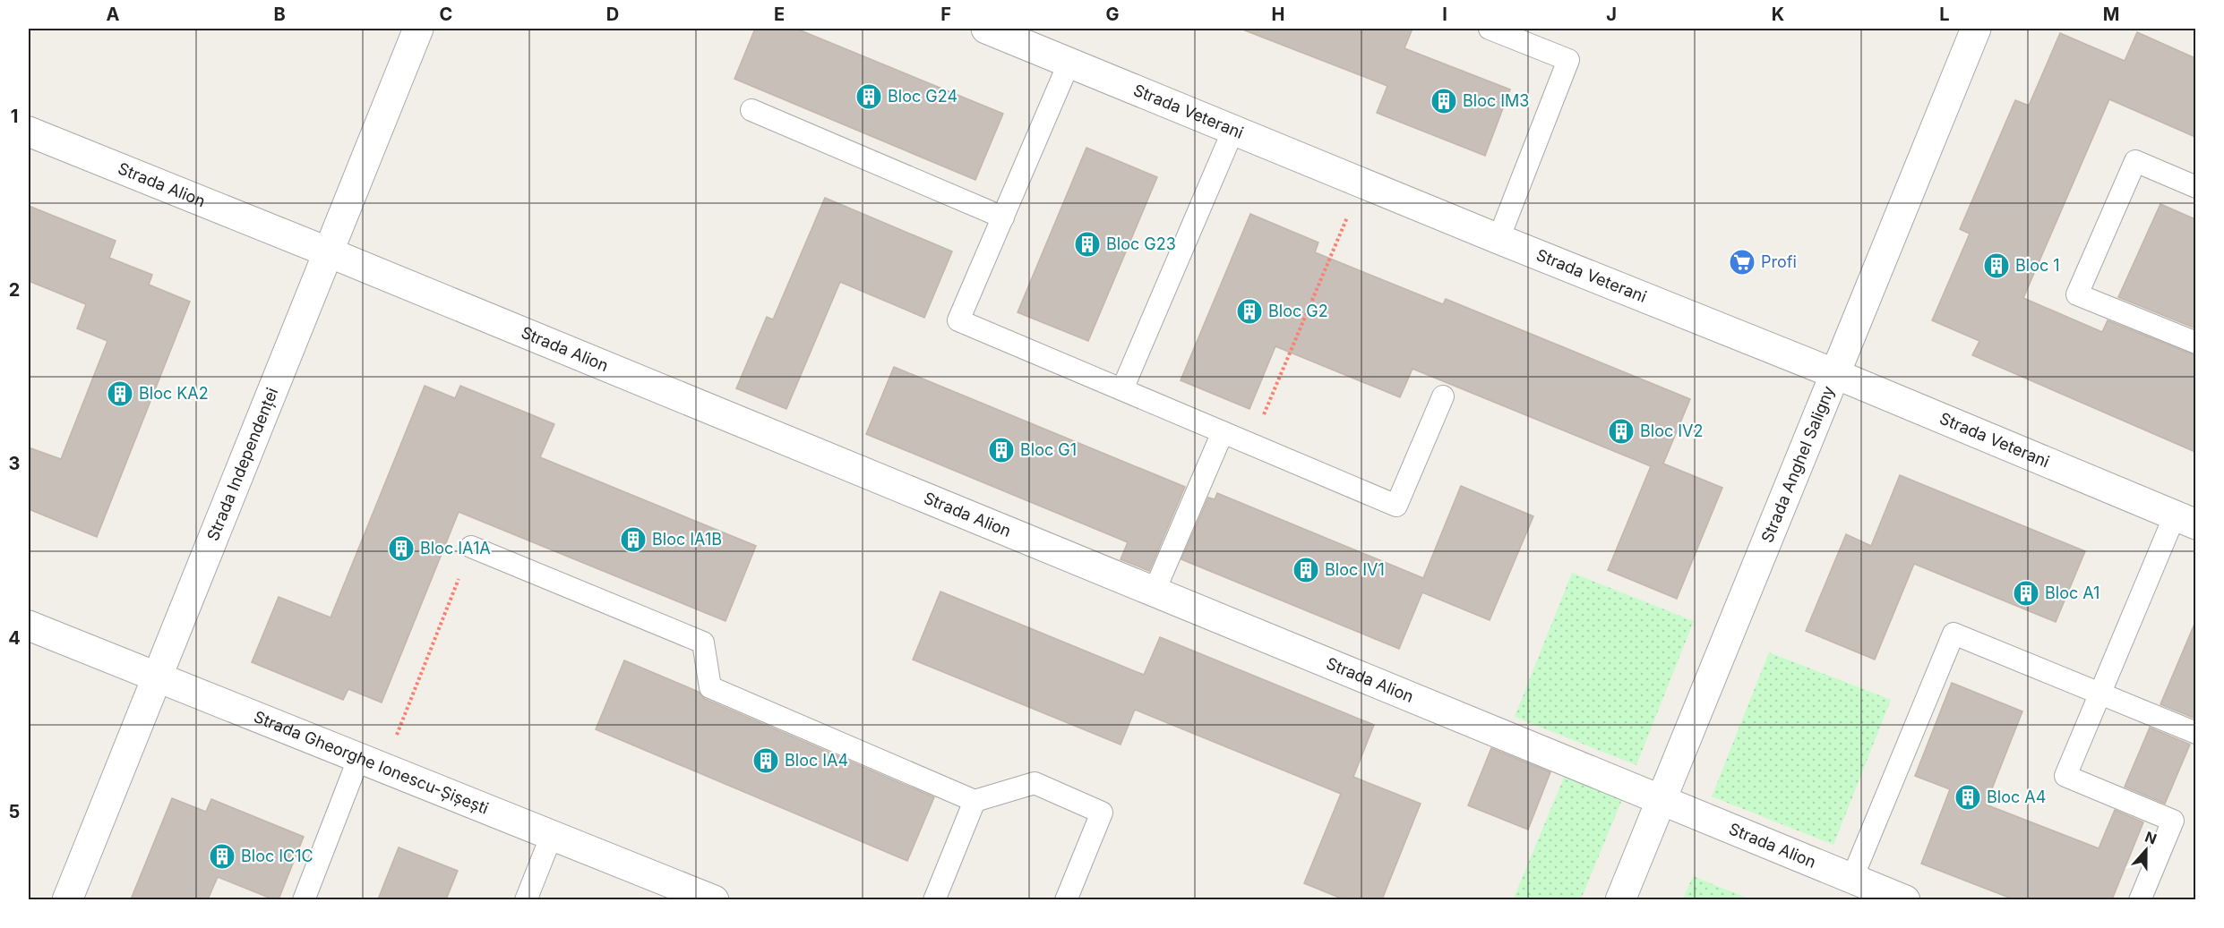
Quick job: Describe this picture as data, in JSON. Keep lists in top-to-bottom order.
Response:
{
  "streets": {
    "street": [
      "Strada Veterani",
      "Strada Alion",
      "Strada Anghel Saligny",
      "Strada Independenței",
      "Strada Gheorghe Ionescu-Șișești"
    ]
  },
  "crossings": [
    ["Strada Veterani", "Strada Anghel Saligny"],
    ["Strada Alion", "Strada Anghel Saligny"],
    ["Strada Alion", "Strada Independenței"],
    ["Strada Independenței", "Strada Gheorghe Ionescu-Șișești"]
  ],
  "places": {
    "building": [
      "Bloc G24",
      "Bloc IM3",
      "Bloc G23",
      "Bloc 1",
      "Bloc G2",
      "Bloc KA2",
      "Bloc IV2",
      "Bloc G1",
      "Bloc IA1B",
      "Bloc IA1A",
      "Bloc IV1",
      "Bloc A1",
      "Bloc IA4",
      "Bloc A4",
      "Bloc IC1C"
    ],
    "supermarket": ["Profi"]
  },
  "north": "top",
  "grid": {
    "columns": [
      "A",
      "B",
      "C",
      "D",
      "E",
      "F",
      "G",
      "H",
      "I",
      "J",
      "K",
      "L",
      "M"
    ],
    "rows": [
      "1",
      "2",
      "3",
      "4",
      "5"
    ]
  }
}
